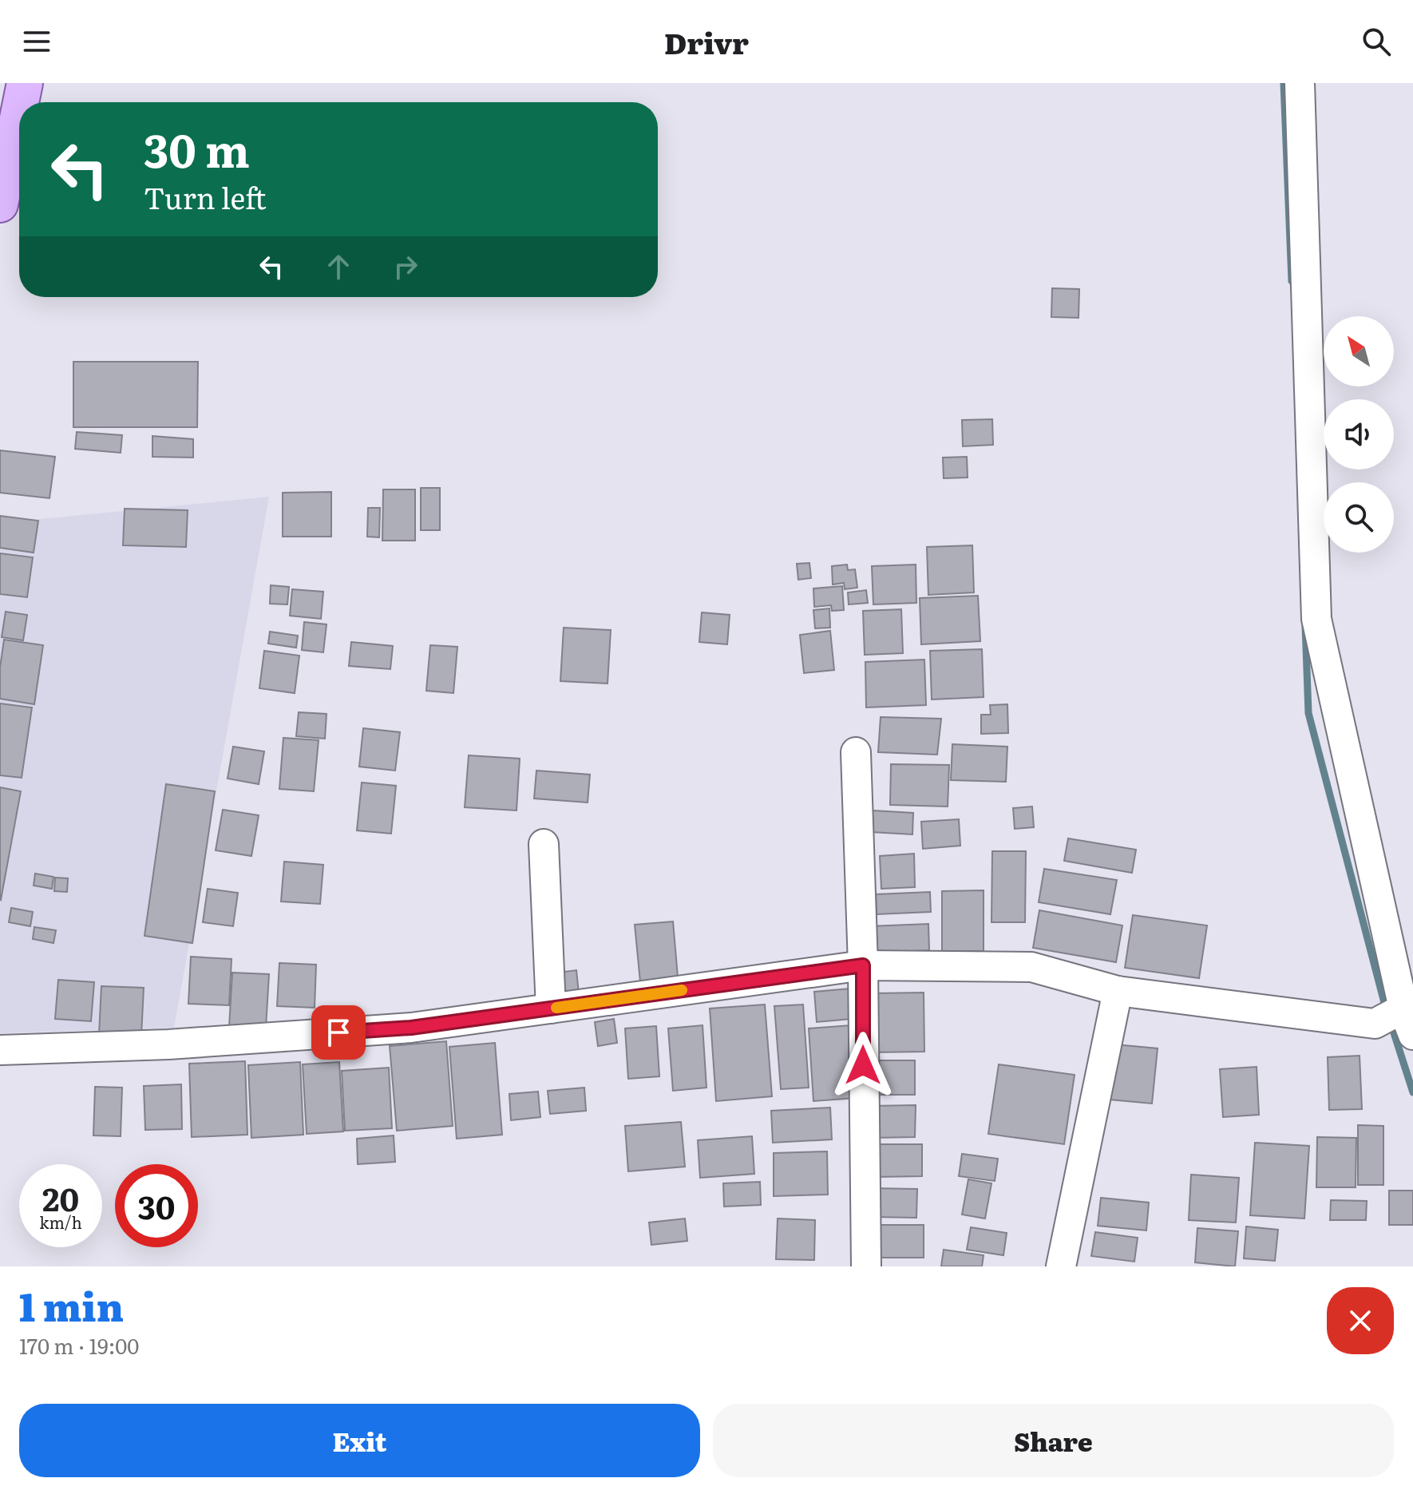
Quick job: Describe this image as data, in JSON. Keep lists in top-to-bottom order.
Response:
{
  "north": "top left",
  "page": {
    "header": "Drivr",
    "turn": ["30 m", "Turn left"],
    "speed": "20 km/h",
    "limit": "30",
    "heading": ["1 min", "170 m · 19:00"],
    "buttons": ["Exit", "Share"]
  }
}
